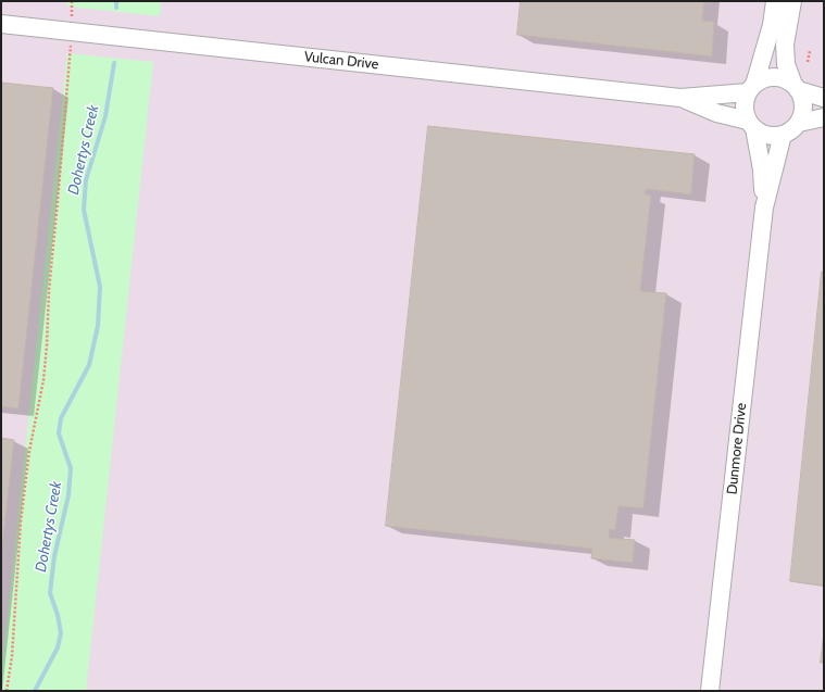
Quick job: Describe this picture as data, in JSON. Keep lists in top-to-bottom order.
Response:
{
  "streets": {
    "street": ["Vulcan Drive", "Dunmore Drive"]
  },
  "crossings": [
    ["Vulcan Drive", "Dunmore Drive"]
  ],
  "water": ["Dohertys Creek"]
}
